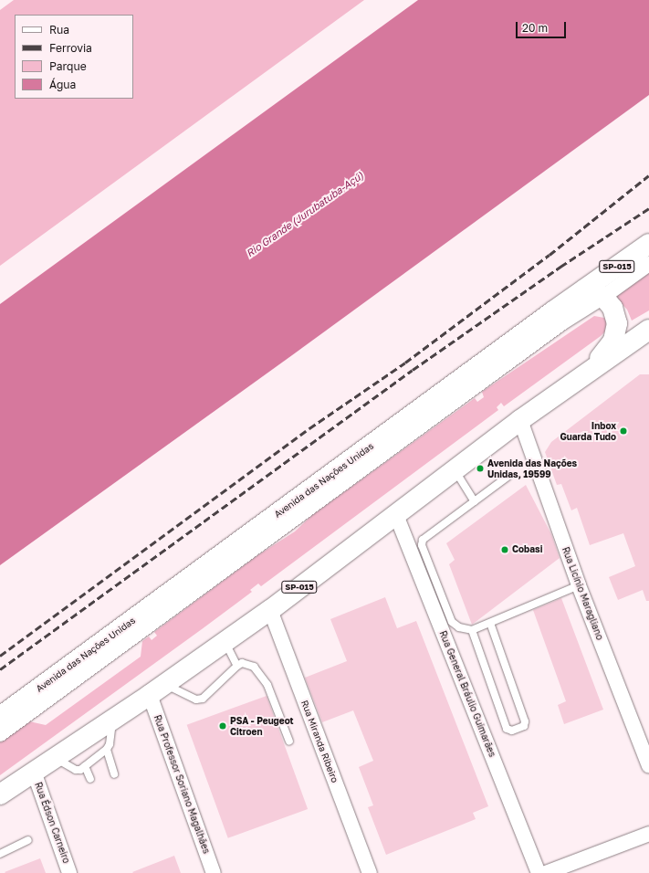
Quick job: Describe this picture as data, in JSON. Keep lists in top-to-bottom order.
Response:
{
  "streets": {
    "highway": ["SP-015", "Avenida das Nações Unidas"],
    "street": [
      "Rua Licínio Maragliano",
      "Rua General Bráulio Guimarães",
      "Rua Miranda Ribeiro",
      "Rua Professor Soriano Magalhães",
      "Rua Édson Carneiro"
    ]
  },
  "crossings": [
    ["SP-015", "Rua Licínio Maragliano"],
    ["SP-015", "Rua General Bráulio Guimarães"],
    ["SP-015", "Rua Miranda Ribeiro"],
    ["SP-015", "Rua Professor Soriano Magalhães"],
    ["SP-015", "Rua Édson Carneiro"]
  ],
  "water": ["Rio Grande (Jurubatuba-Açú)"],
  "places": [
    "Inbox Guarda Tudo",
    "Avenida das Nações Unidas, 19599",
    "Cobasi",
    "PSA - Peugeot Citroen"
  ],
  "legend": [
    "Rua",
    "Ferrovia",
    "Parque",
    "Água"
  ],
  "scale_bar": "20 m"
}
